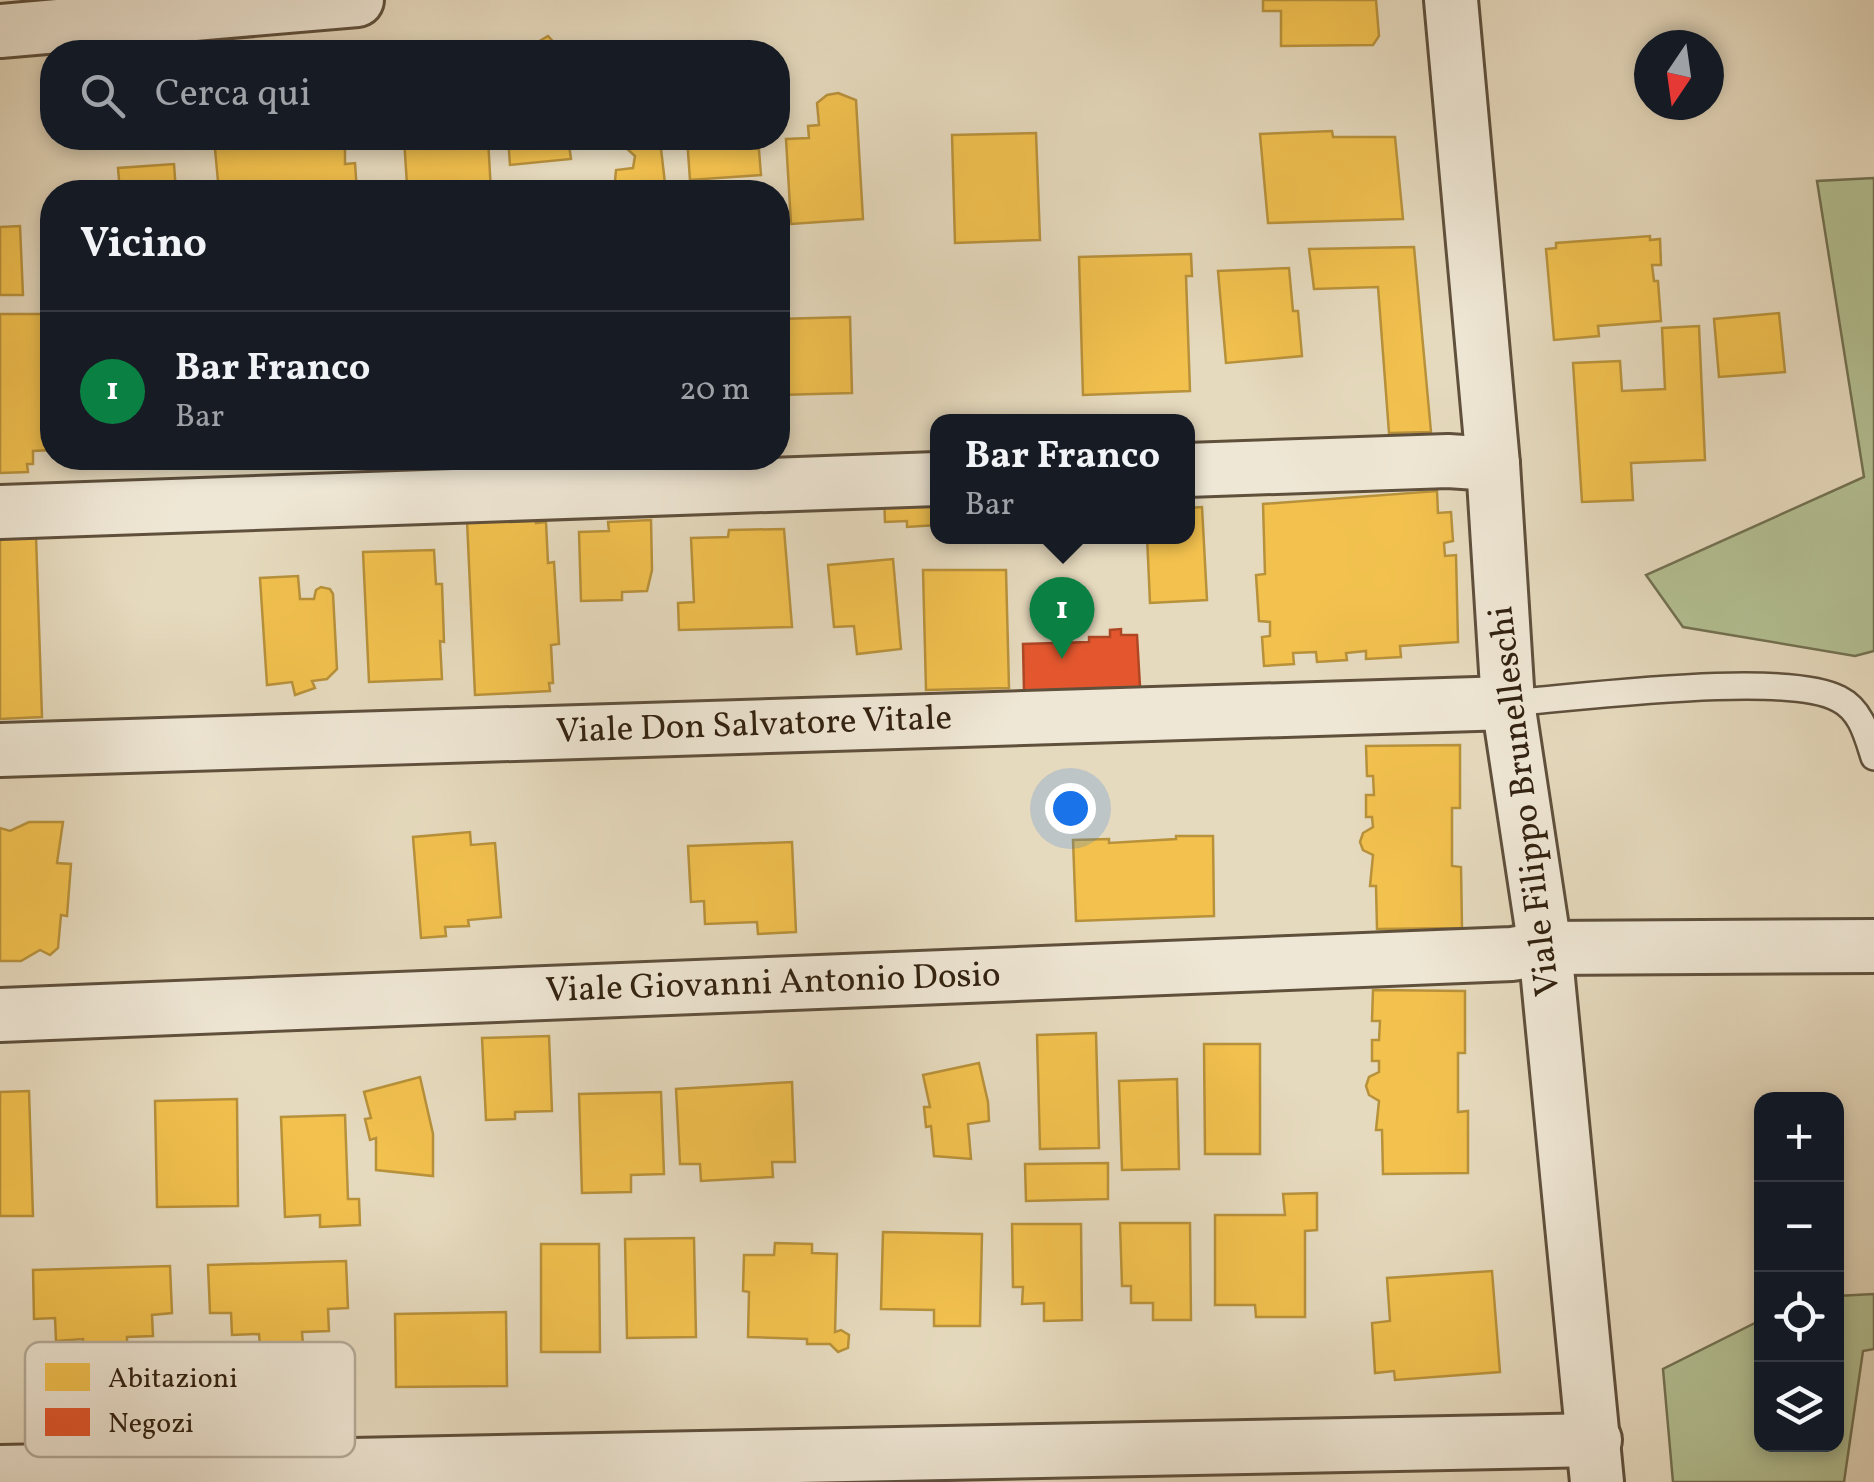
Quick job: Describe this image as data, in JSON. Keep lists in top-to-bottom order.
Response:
{
  "streets": {
    "street": ["Viale Don Salvatore Vitale", "Viale Filippo Brunelleschi", "Viale Giovanni Antonio Dosio"]
  },
  "crossings": [
    ["Viale Don Salvatore Vitale", "Viale Filippo Brunelleschi"],
    ["Viale Filippo Brunelleschi", "Viale Giovanni Antonio Dosio"]
  ],
  "legend": ["Abitazioni", "Negozi"],
  "north": "bottom",
  "page": {
    "search": "Cerca qui",
    "heading": "Vicino",
    "list": [
      {
        "mark": "1",
        "name": "Bar Franco",
        "note": "Bar",
        "value": "20 m"
      }
    ],
    "popup": ["Bar Franco", "Bar"],
    "pins": "1",
    "map_buttons": ["+", "−"]
  }
}
